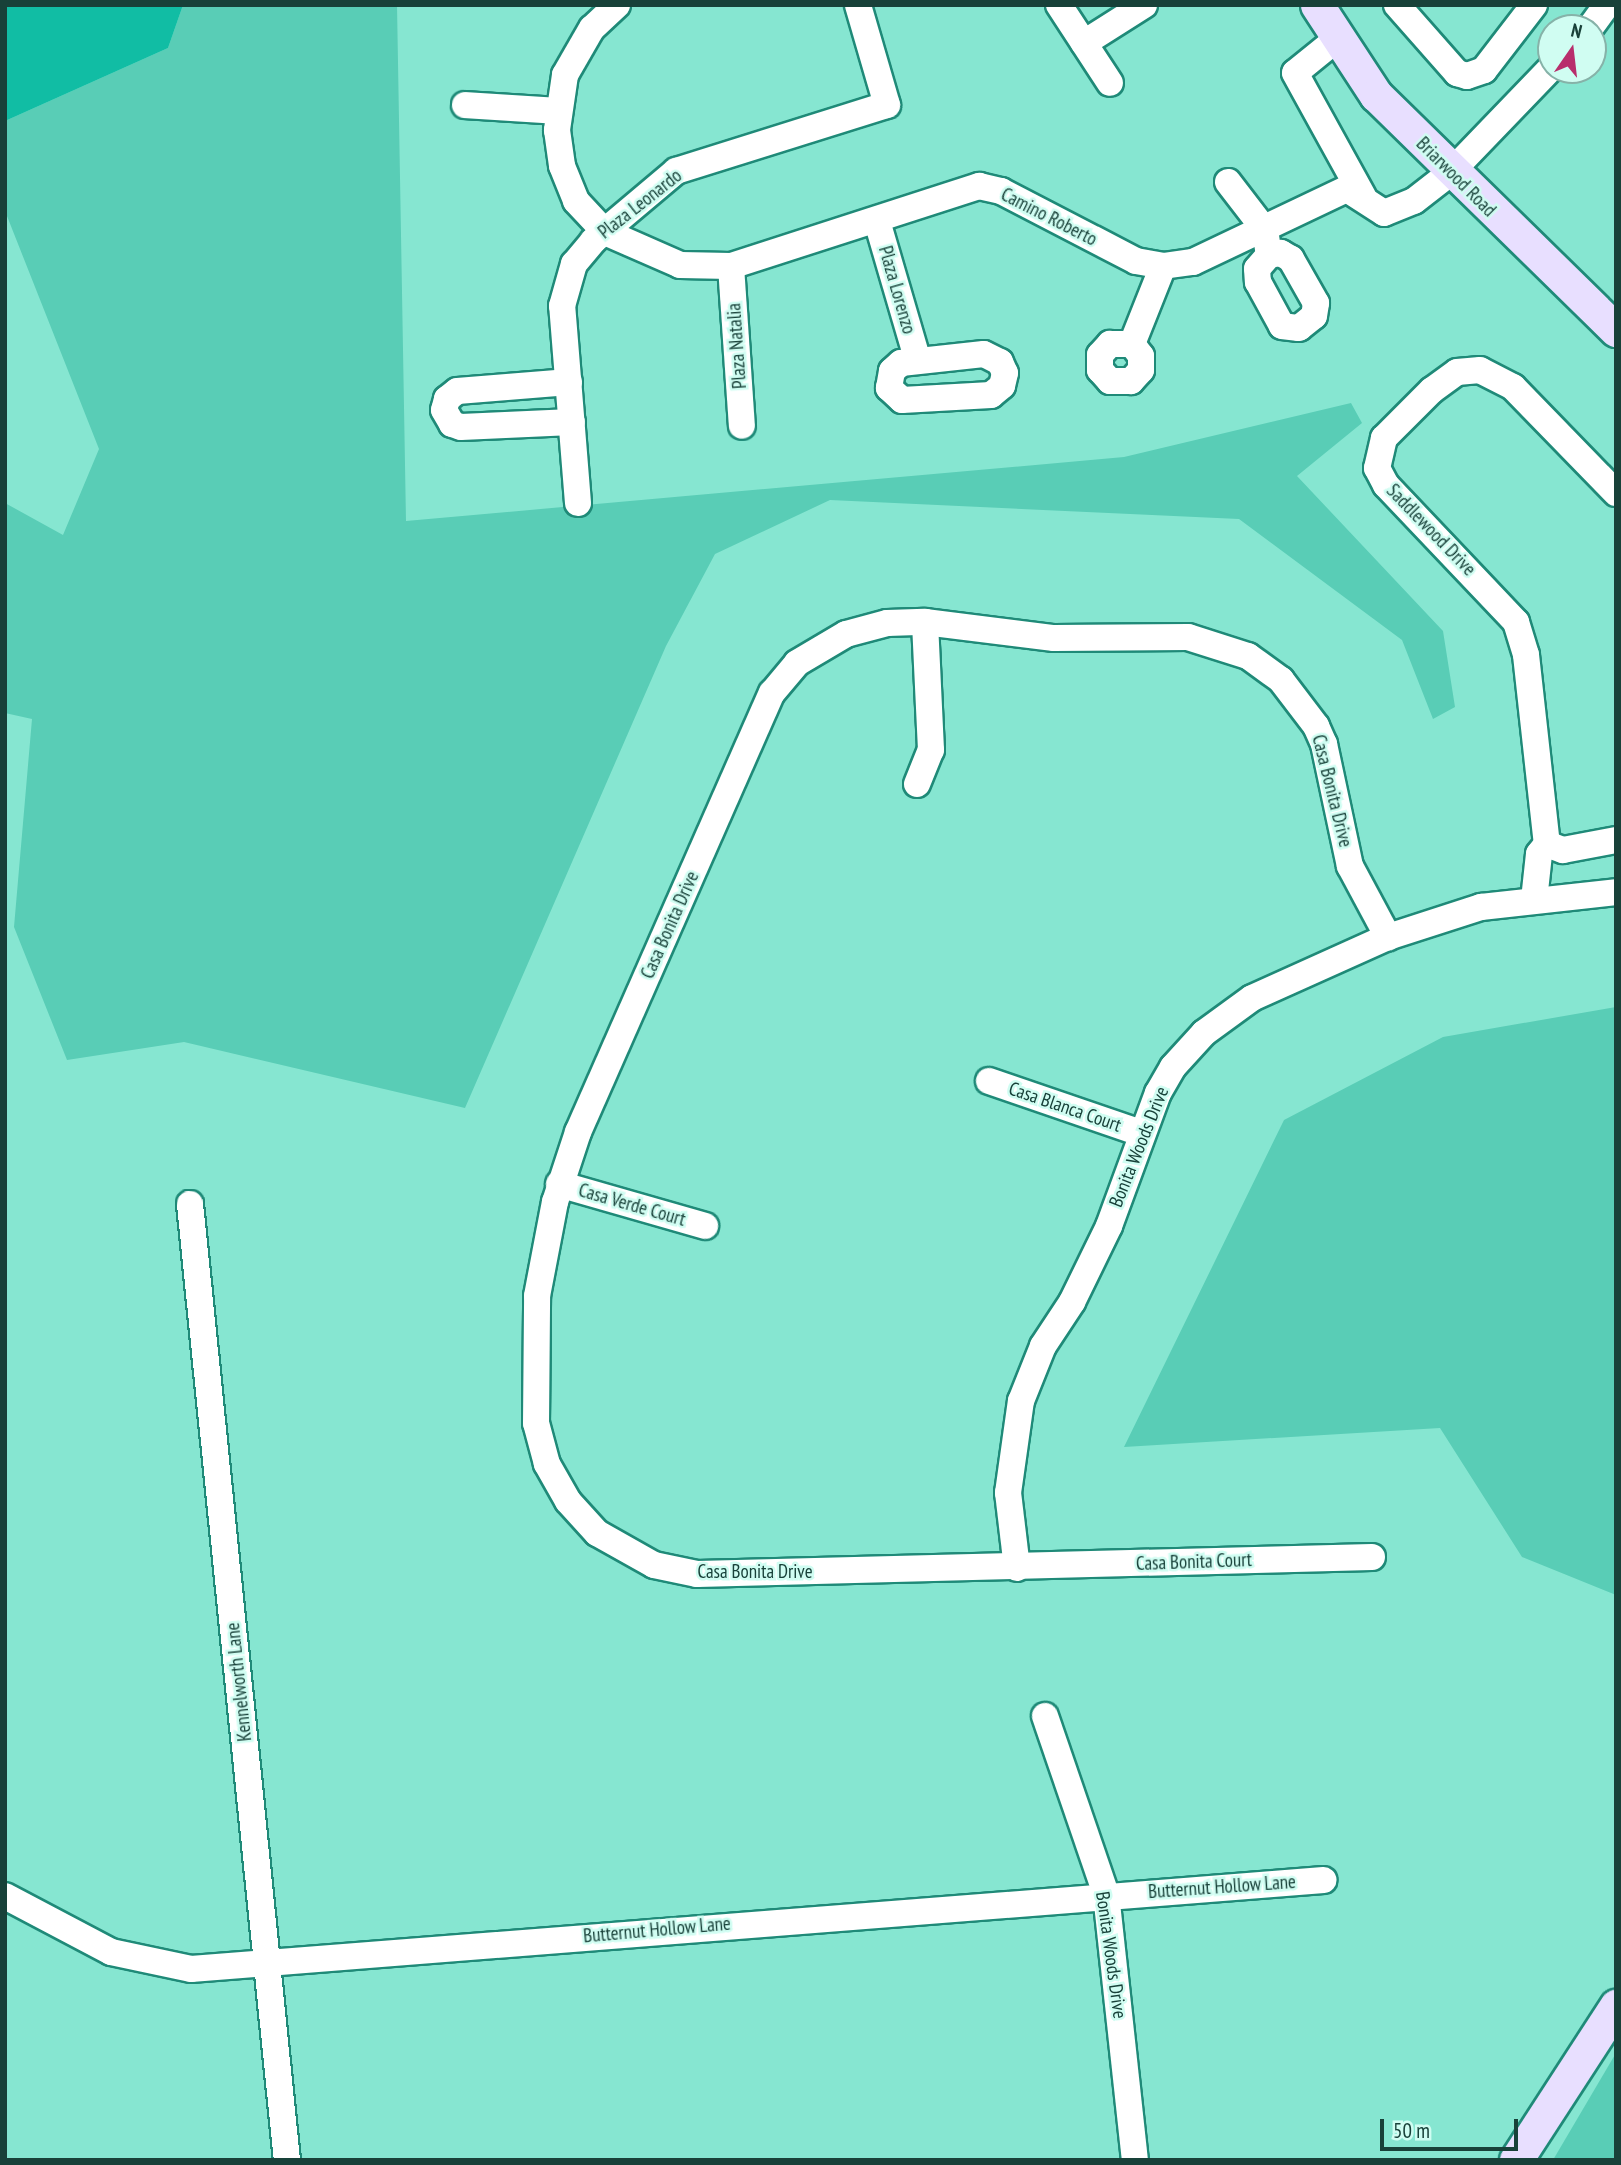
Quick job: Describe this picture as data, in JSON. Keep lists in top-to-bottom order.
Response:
{
  "streets": {
    "main road": ["Briarwood Road"],
    "street": [
      "Plaza Leonardo",
      "Camino Roberto",
      "Plaza Lorenzo",
      "Plaza Natalia",
      "Saddlewood Drive",
      "Casa Bonita Drive",
      "Casa Blanca Court",
      "Bonita Woods Drive",
      "Casa Verde Court",
      "Casa Bonita Court",
      "Kennelworth Lane",
      "Butternut Hollow Lane"
    ]
  },
  "crossings": [
    ["Briarwood Road", "Camino Roberto"],
    ["Plaza Leonardo", "Camino Roberto"],
    ["Camino Roberto", "Plaza Lorenzo"],
    ["Camino Roberto", "Plaza Natalia"],
    ["Casa Bonita Drive", "Bonita Woods Drive"],
    ["Casa Bonita Drive", "Casa Verde Court"],
    ["Casa Bonita Drive", "Casa Bonita Court"],
    ["Casa Blanca Court", "Bonita Woods Drive"],
    ["Bonita Woods Drive", "Casa Bonita Court"],
    ["Bonita Woods Drive", "Butternut Hollow Lane"],
    ["Kennelworth Lane", "Butternut Hollow Lane"]
  ],
  "scale_bar": "50 m",
  "north": "top"
}
